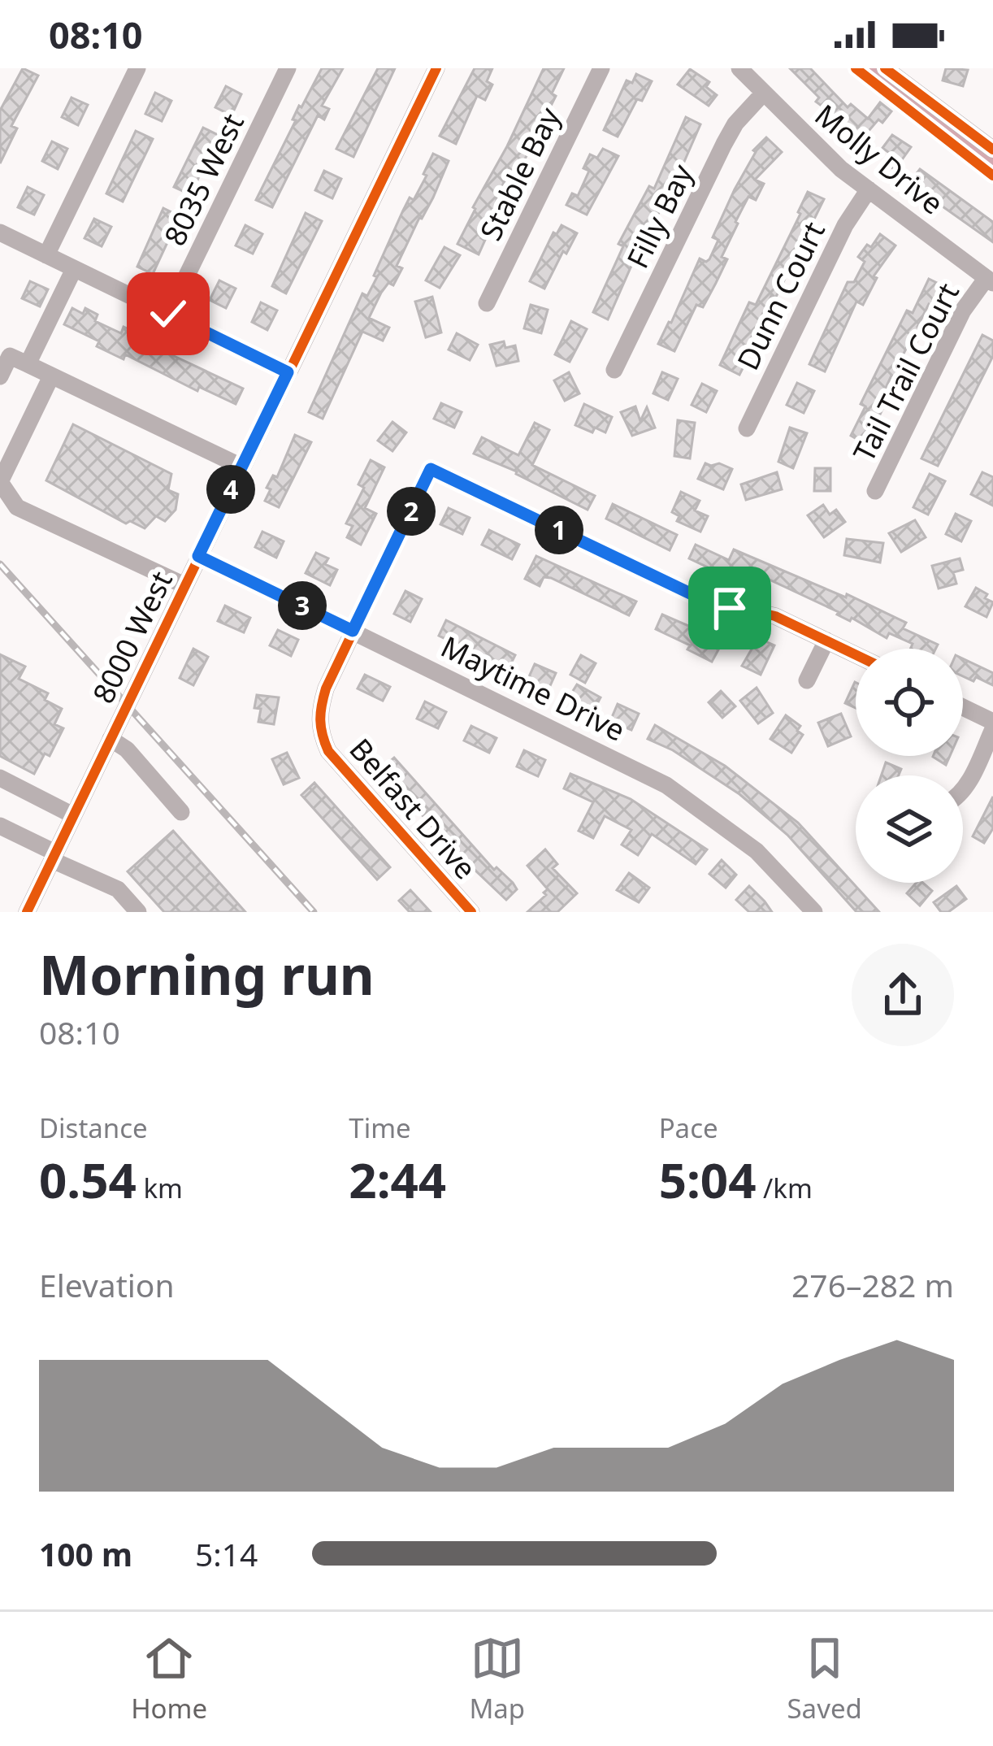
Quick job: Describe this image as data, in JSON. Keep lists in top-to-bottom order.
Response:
{
  "streets": {
    "street": [
      "Molly Drive",
      "Stable Bay",
      "8035 West",
      "Filly Bay",
      "Dunn Court",
      "Tail Trail Court",
      "8000 West",
      "Maytime Drive",
      "Belfast Drive"
    ]
  },
  "crossings": [
    ["Molly Drive", "Filly Bay"],
    ["Molly Drive", "Dunn Court"],
    ["Molly Drive", "Tail Trail Court"],
    ["8000 West", "Maytime Drive"],
    ["Maytime Drive", "Belfast Drive"]
  ],
  "page": {
    "status": "08:10",
    "pins": [
      "4",
      "2",
      "1",
      "3"
    ],
    "heading": ["Morning run", "08:10"],
    "stats": [
      ["Distance", "0.54 km"],
      ["Time", "2:44"],
      ["Pace", "5:04 /km"]
    ],
    "chart": ["Elevation", "276–282 m"],
    "list": [
      {
        "name": "100 m",
        "note": "5:14"
      }
    ],
    "tabs": ["Home", "Map", "Saved"]
  }
}
